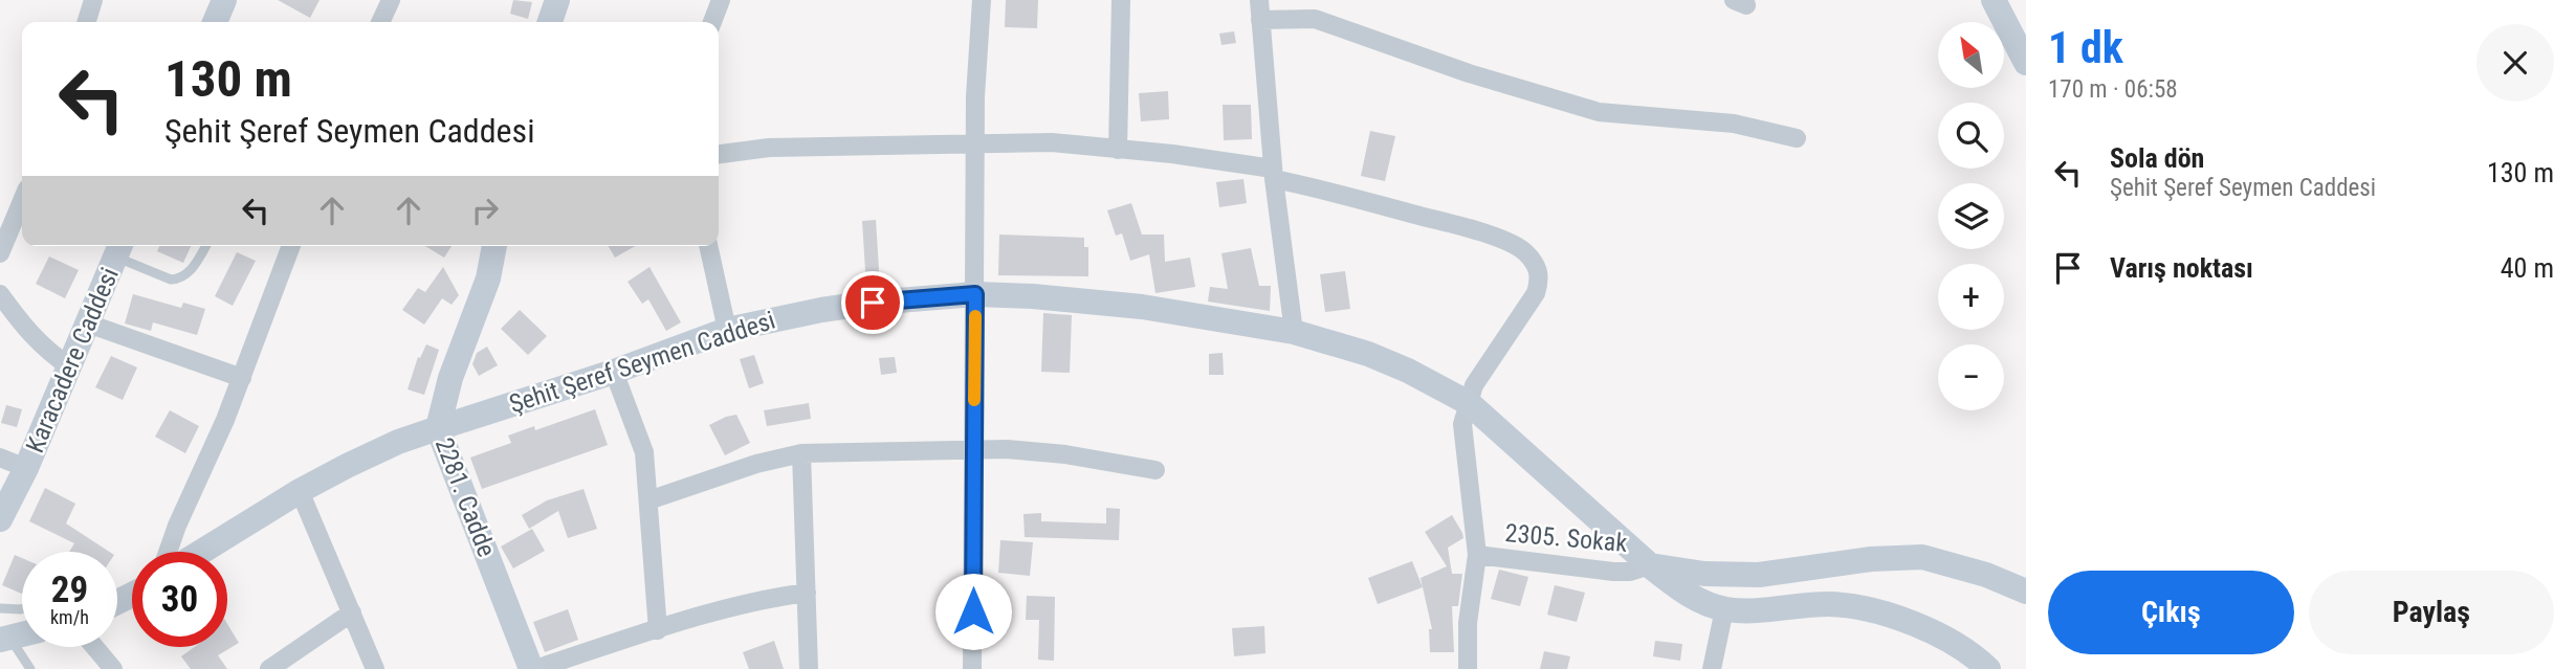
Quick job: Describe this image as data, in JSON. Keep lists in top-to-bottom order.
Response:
{
  "streets": {
    "street": [
      "Karacadere Caddesi",
      "Şehit Şeref Seymen Caddesi",
      "2281. Cadde",
      "2305. Sokak"
    ]
  },
  "crossings": [
    ["Şehit Şeref Seymen Caddesi", "2281. Cadde"],
    ["Şehit Şeref Seymen Caddesi", "2305. Sokak"]
  ],
  "north": "top left",
  "page": {
    "heading": ["1 dk", "170 m · 06:58"],
    "map_buttons": ["+", "−"],
    "turn": ["130 m", "Şehit Şeref Seymen Caddesi"],
    "list": [
      {
        "name": "Sola dön",
        "note": "Şehit Şeref Seymen Caddesi",
        "value": "130 m"
      },
      {
        "name": "Varış noktası",
        "value": "40 m"
      }
    ],
    "speed": "29 km/h",
    "limit": "30",
    "buttons": ["Çıkış", "Paylaş"]
  }
}
